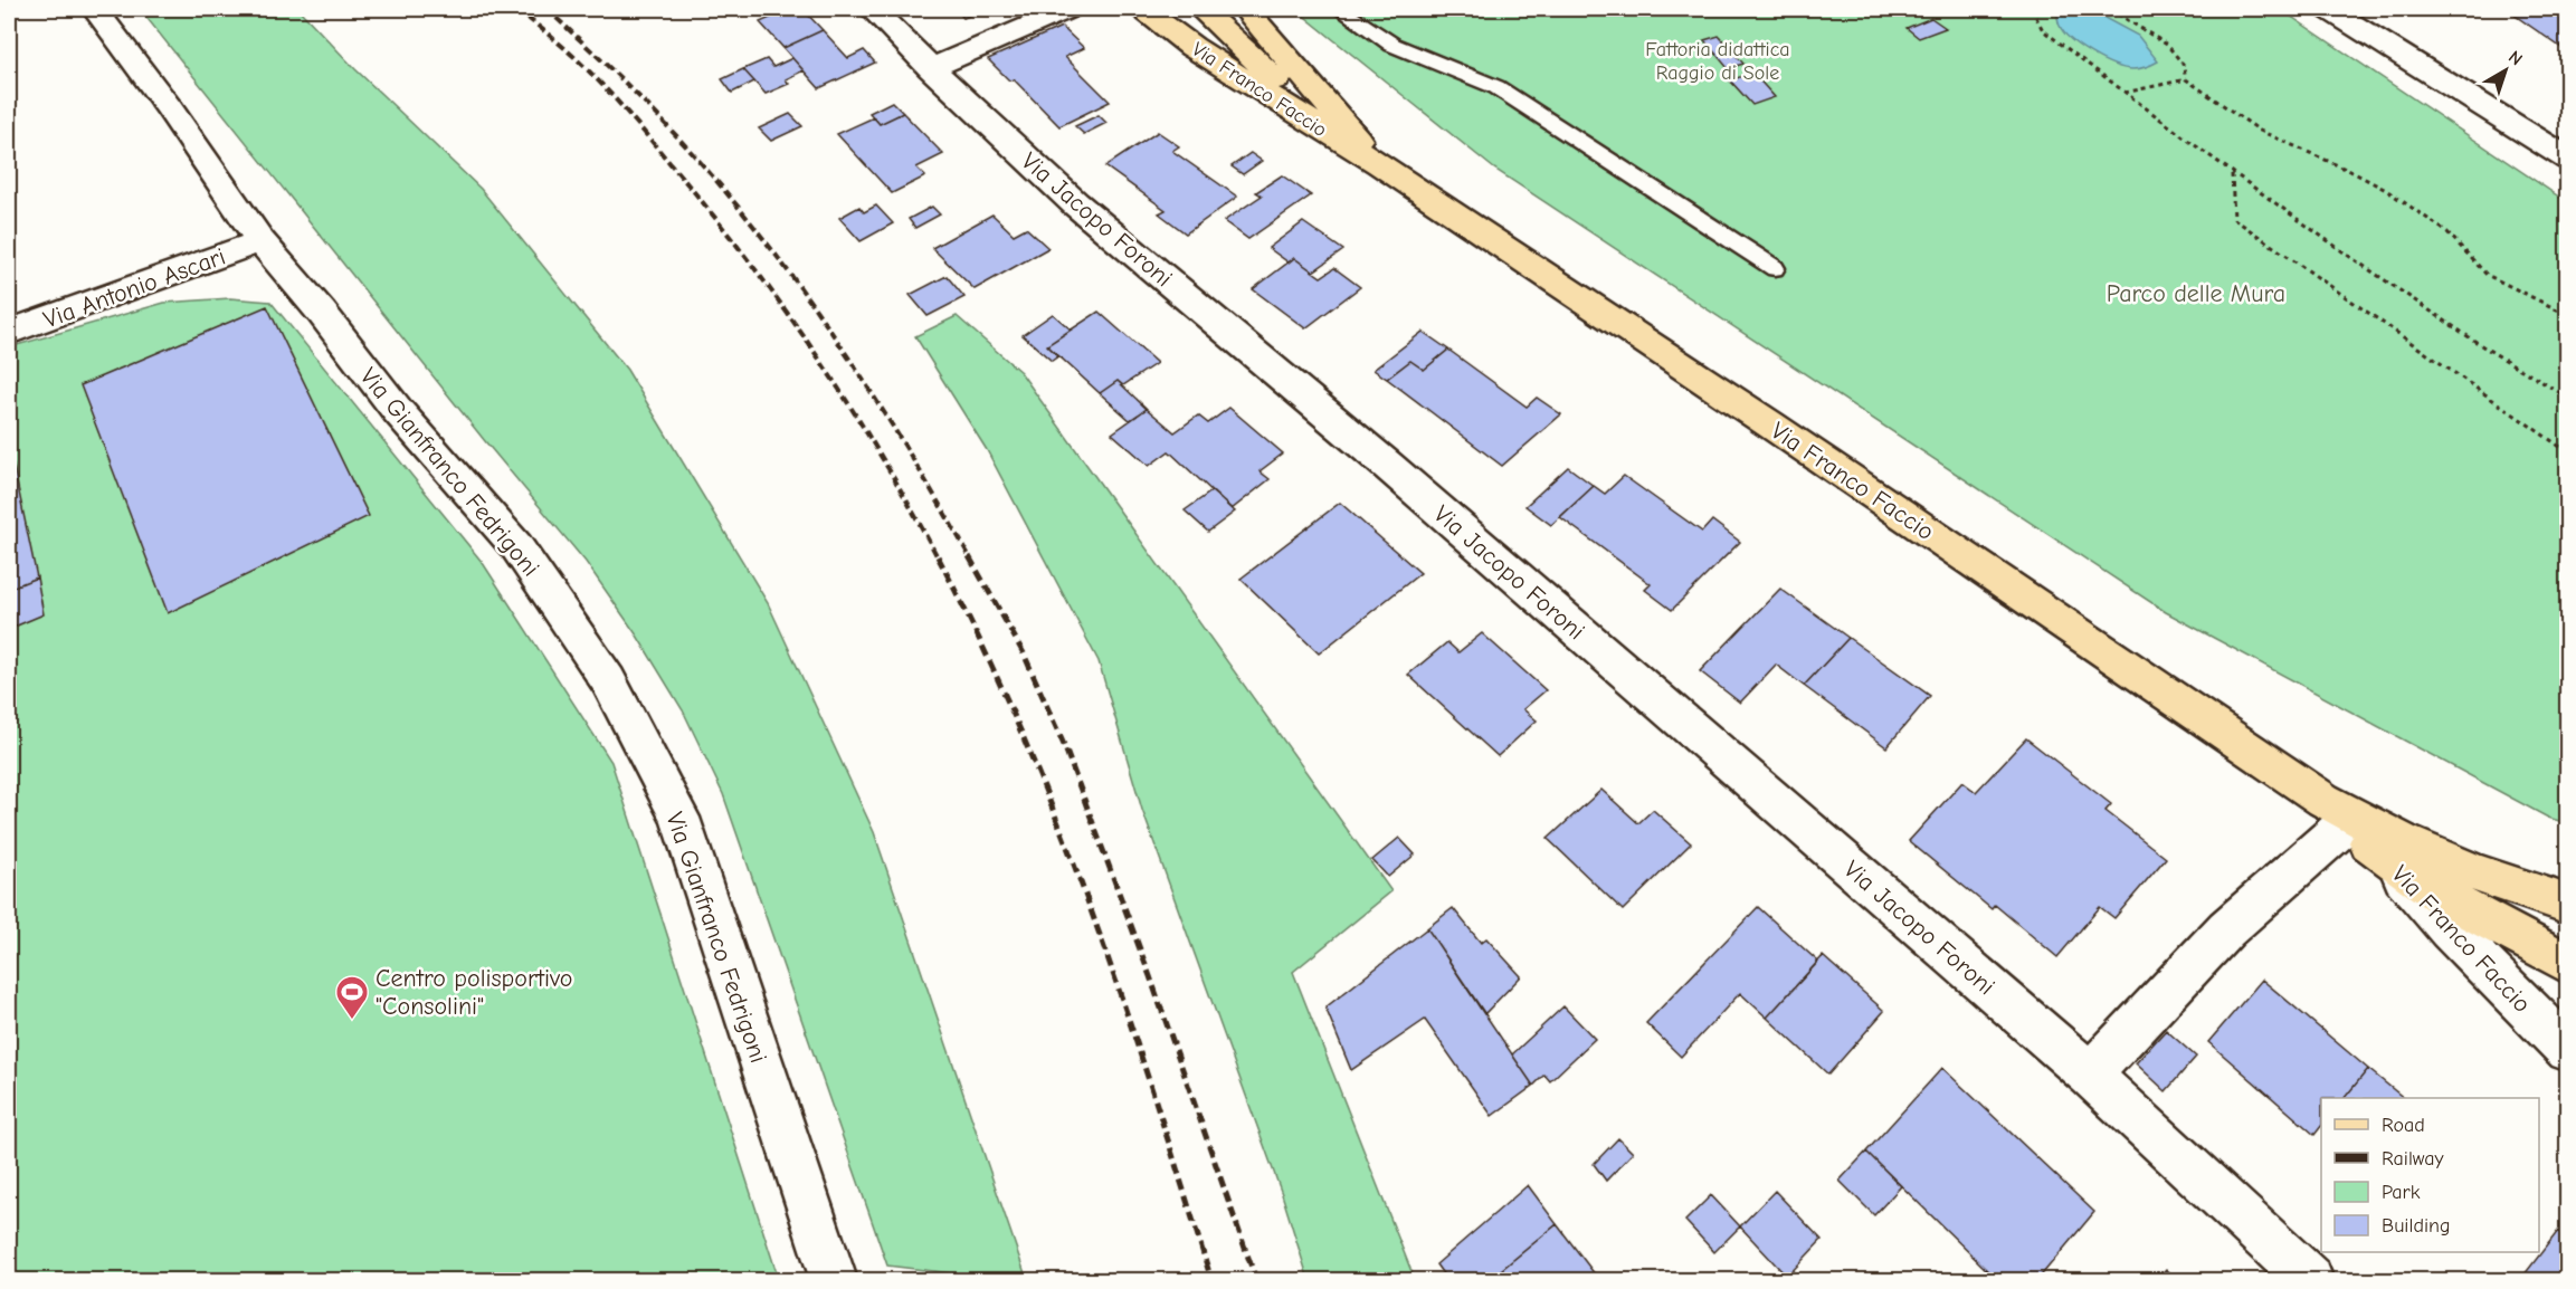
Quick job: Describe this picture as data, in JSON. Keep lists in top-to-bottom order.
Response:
{
  "streets": {
    "main road": ["Via Franco Faccio"],
    "street": ["Via Jacopo Foroni", "Via Antonio Ascari", "Via Gianfranco Fedrigoni"]
  },
  "crossings": [
    ["Via Antonio Ascari", "Via Gianfranco Fedrigoni"]
  ],
  "parks": ["Fattoria didattica Raggio di Sole", "Parco delle Mura"],
  "places": {
    "sports": ["Centro polisportivo \"Consolini\""]
  },
  "legend": [
    "Road",
    "Railway",
    "Park",
    "Building"
  ],
  "north": "top right"
}
